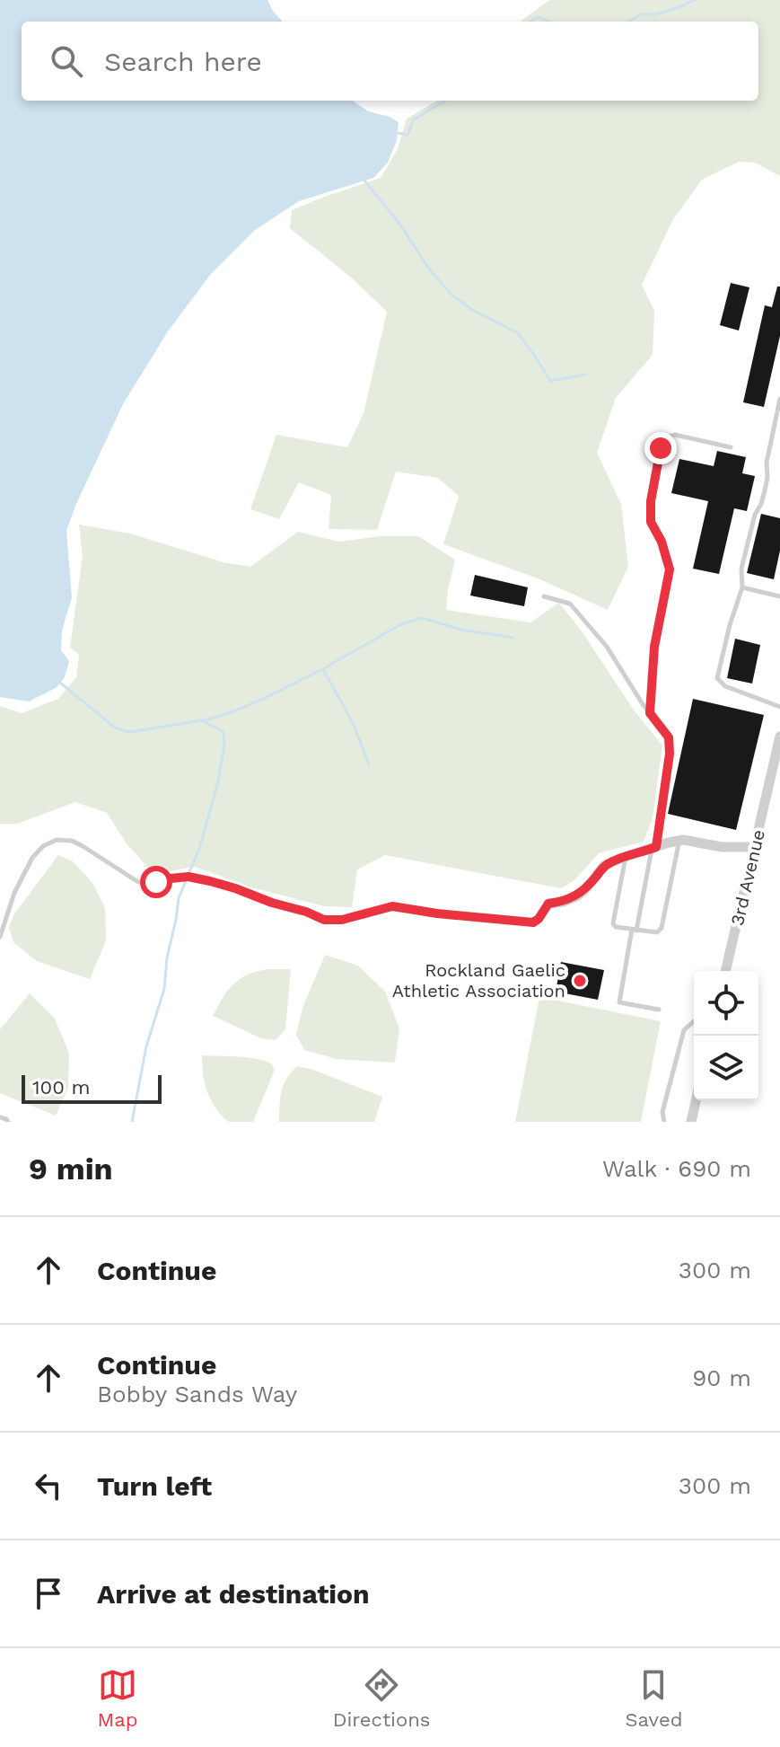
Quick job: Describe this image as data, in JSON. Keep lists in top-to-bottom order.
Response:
{
  "streets": {
    "street": ["3rd Avenue"]
  },
  "places": ["Rockland Gaelic Athletic Association"],
  "scale_bar": "100 m",
  "page": {
    "search": "Search here",
    "scale": "100 m",
    "heading": ["9 min", "Walk · 690 m"],
    "list": [
      ["Continue", "300 m"],
      ["Continue", "Bobby Sands Way", "90 m"],
      ["Turn left", "300 m"],
      "Arrive at destination"
    ],
    "nav": ["Map", "Directions", "Saved"]
  }
}
